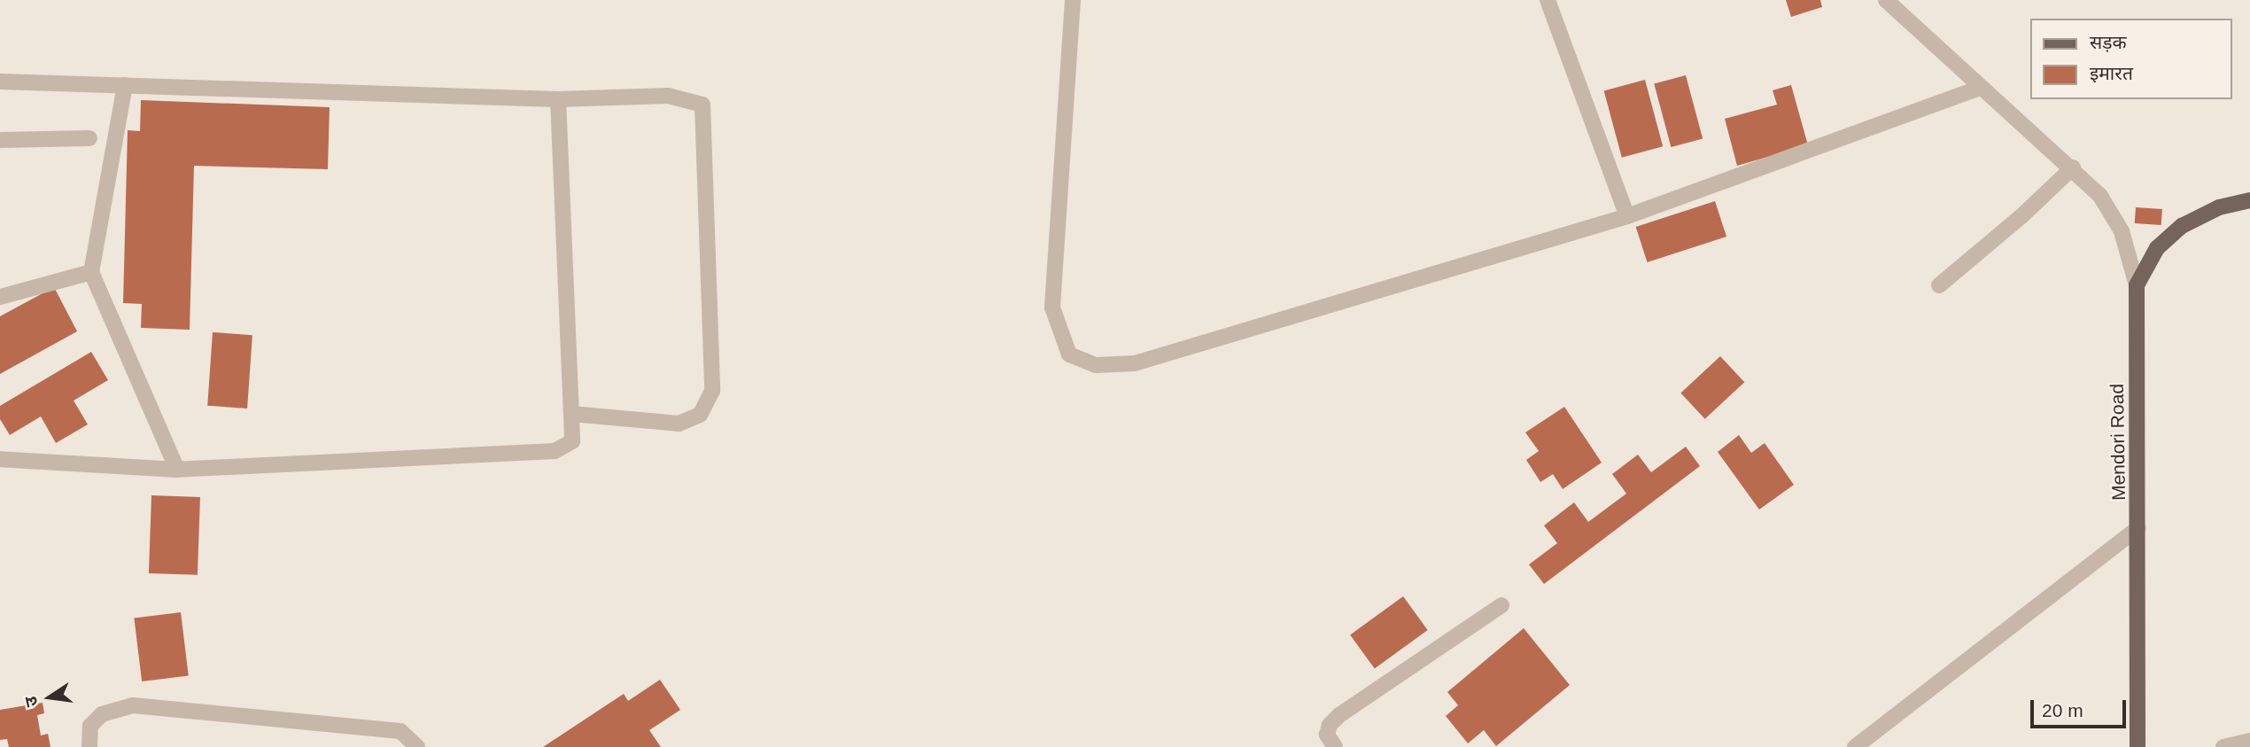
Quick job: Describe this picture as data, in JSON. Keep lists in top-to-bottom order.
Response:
{
  "streets": {
    "main road": ["Mendori Road"]
  },
  "legend": ["सड़क", "इमारत"],
  "scale_bar": "20 m",
  "north": "left"
}
